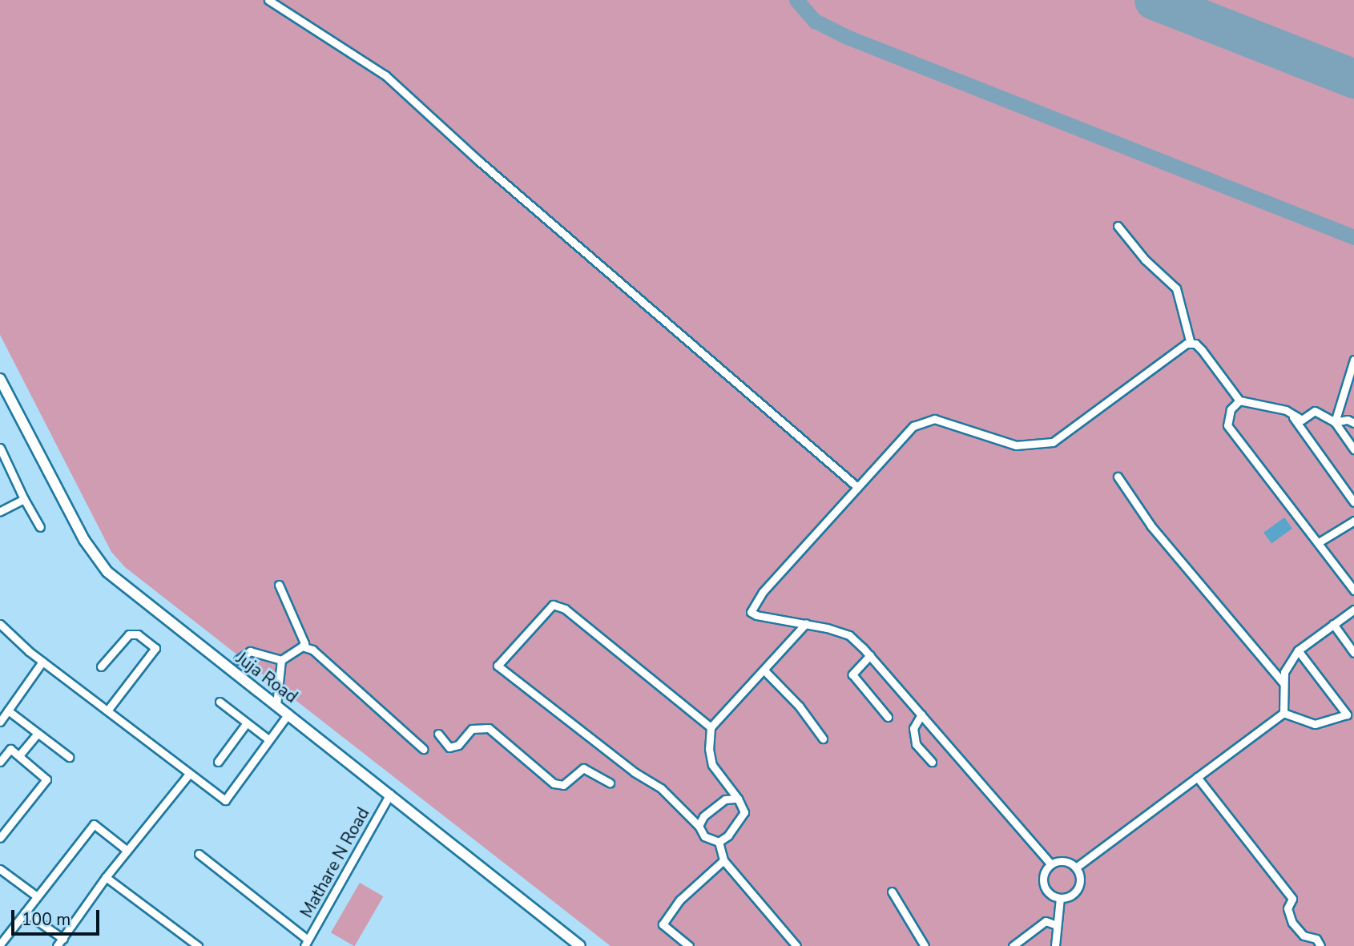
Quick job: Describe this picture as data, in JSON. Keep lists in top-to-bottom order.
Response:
{
  "streets": {
    "main road": ["Juja Road"],
    "street": ["Mathare N Road"]
  },
  "crossings": [
    ["Juja Road", "Mathare N Road"]
  ],
  "scale_bar": "100 m"
}
